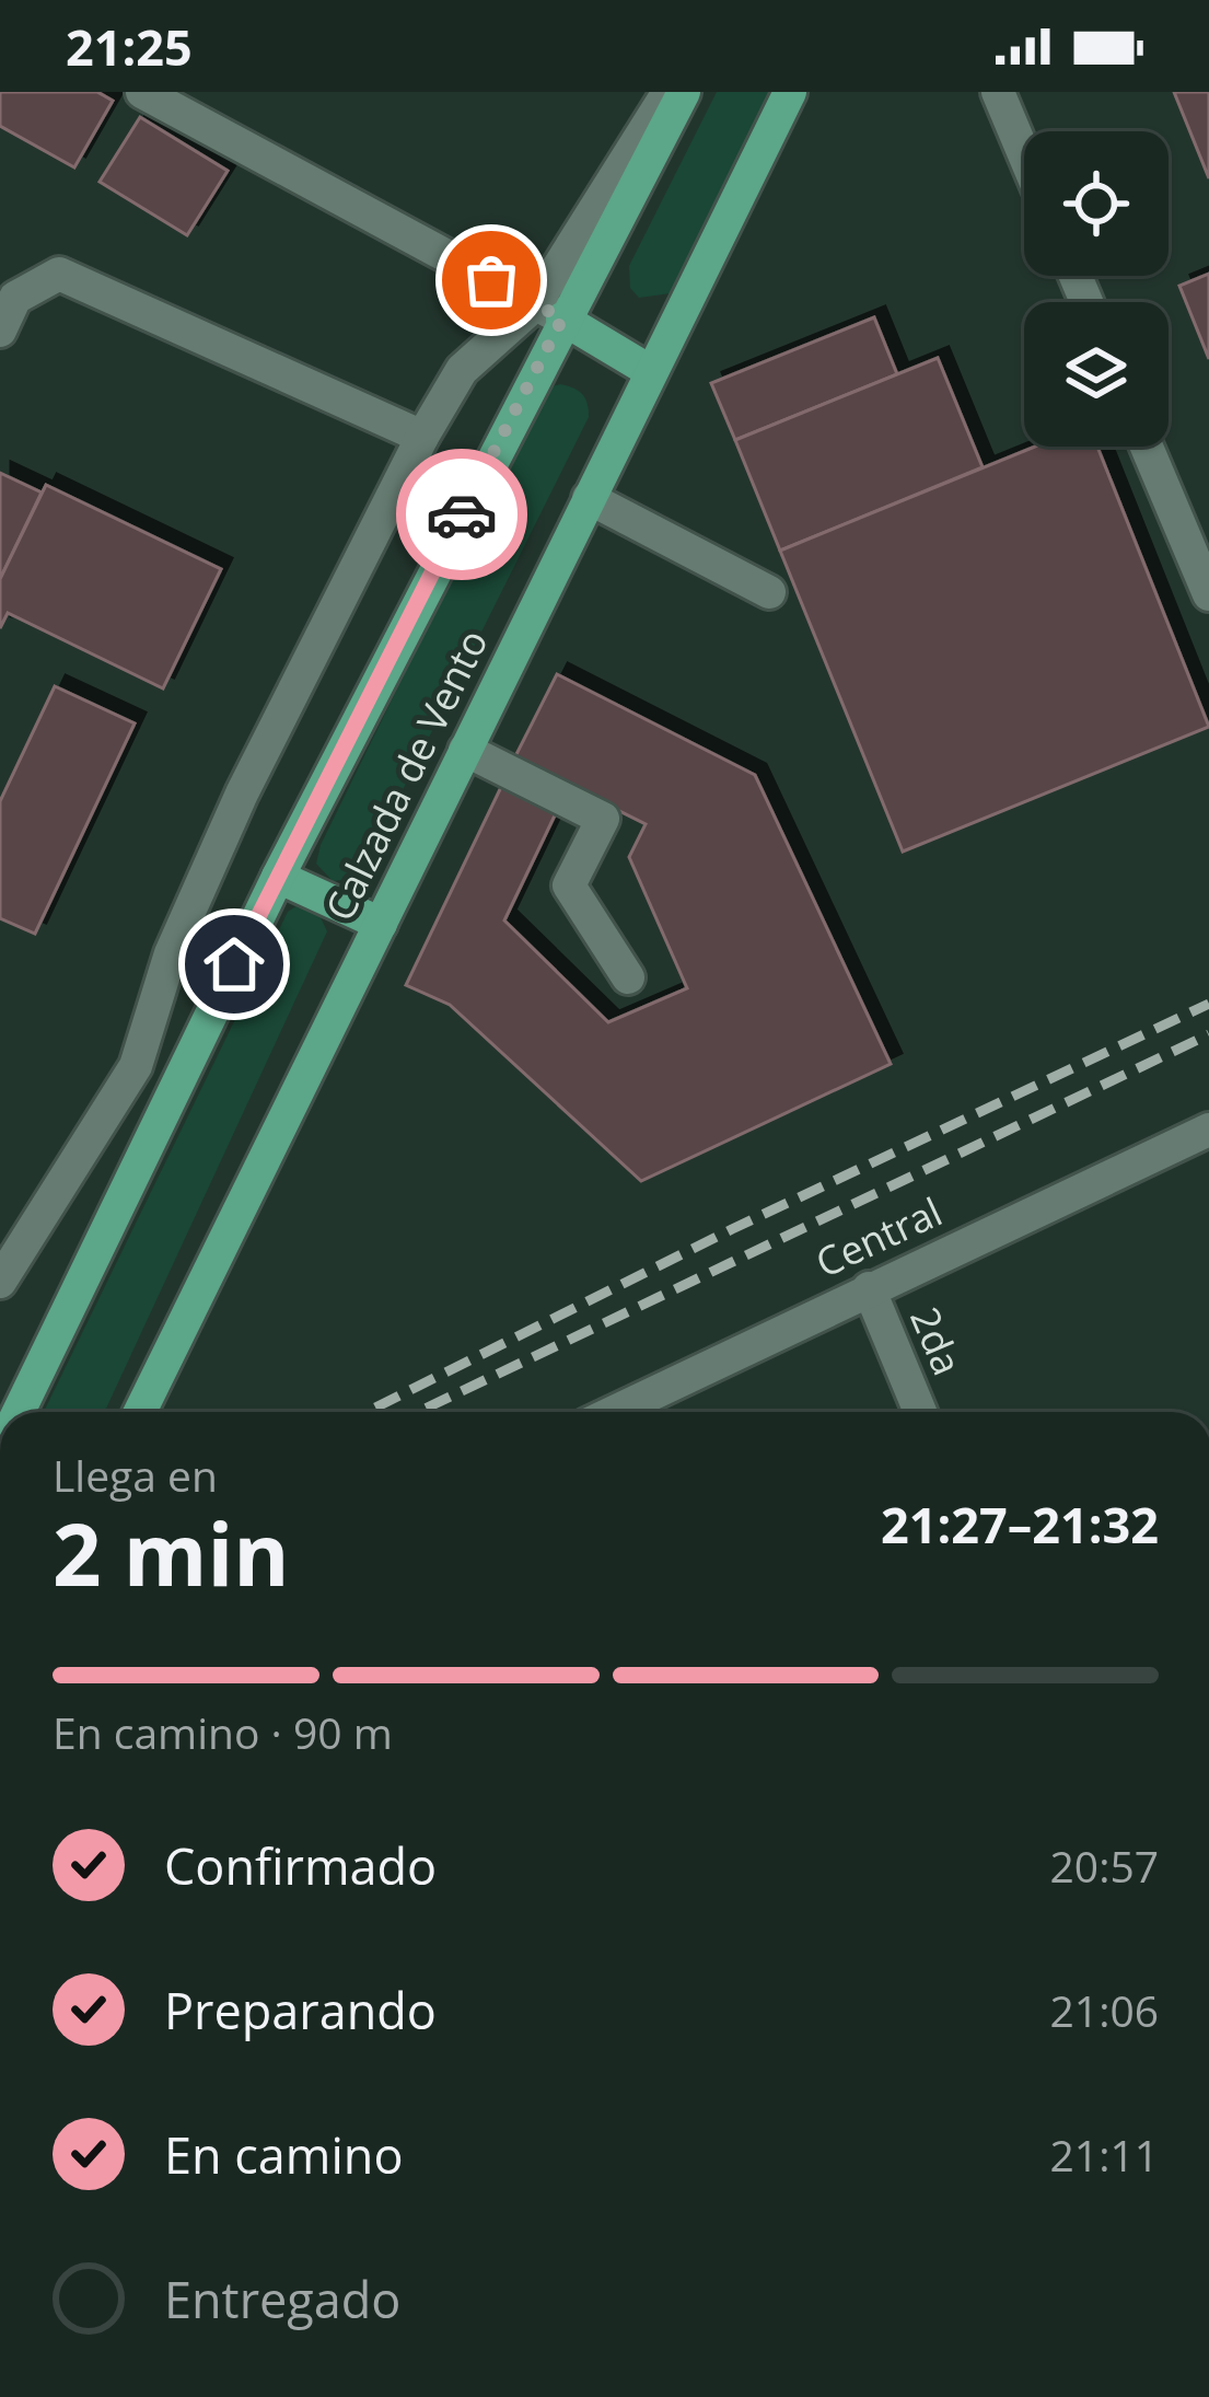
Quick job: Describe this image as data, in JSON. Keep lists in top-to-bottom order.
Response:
{
  "streets": {
    "main road": ["Calzada de Vento"],
    "street": ["Central", "2da"]
  },
  "crossings": [
    ["Central", "2da"]
  ],
  "page": {
    "status": "21:25",
    "heading": ["2 min", "Llega en", "21:27–21:32"],
    "bar": "En camino · 90 m",
    "list": [
      ["Confirmado", "20:57"],
      ["Preparando", "21:06"],
      ["En camino", "21:11"],
      "Entregado"
    ]
  }
}
